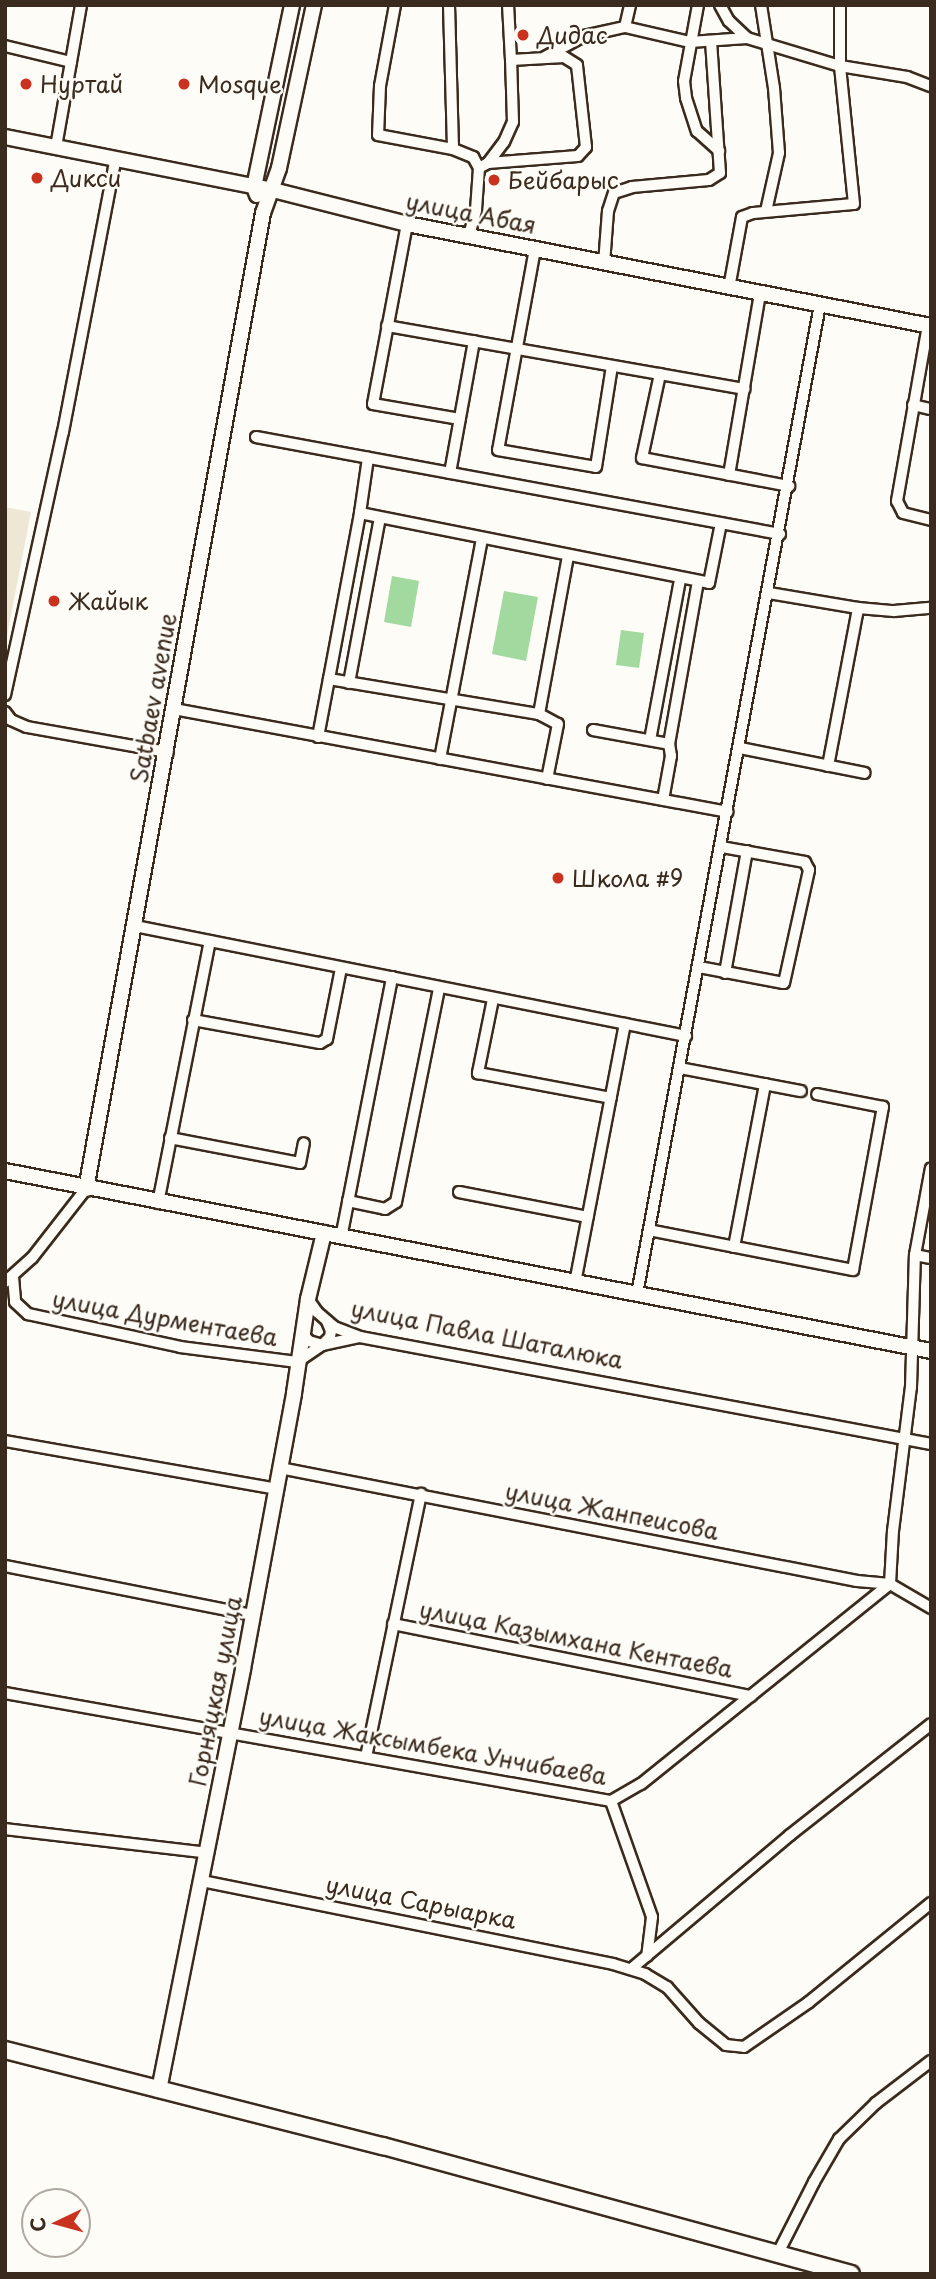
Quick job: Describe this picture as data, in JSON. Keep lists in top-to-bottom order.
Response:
{
  "streets": {
    "street": [
      "улица Абая",
      "Satbaev avenue",
      "улица Дурментаева",
      "улица Павла Шаталюка",
      "улица Жанпеисова",
      "улица Казымхана Кентаева",
      "Горняцкая улица",
      "улица Жаксымбека Унчибаева",
      "улица Сарыарка"
    ]
  },
  "crossings": [
    ["улица Абая", "Satbaev avenue"],
    ["улица Дурментаева", "Горняцкая улица"],
    ["улица Павла Шаталюка", "Горняцкая улица"],
    ["улица Жанпеисова", "Горняцкая улица"],
    ["улица Жанпеисова", "улица Жаксымбека Унчибаева"],
    ["улица Казымхана Кентаева", "улица Жаксымбека Унчибаева"],
    ["Горняцкая улица", "улица Жаксымбека Унчибаева"],
    ["Горняцкая улица", "улица Сарыарка"]
  ],
  "places": [
    "Дидас",
    "Нуртай",
    "Mosque",
    "Дикси",
    "Бейбарыс",
    "Жайык",
    "Школа #9"
  ],
  "north": "left"
}
